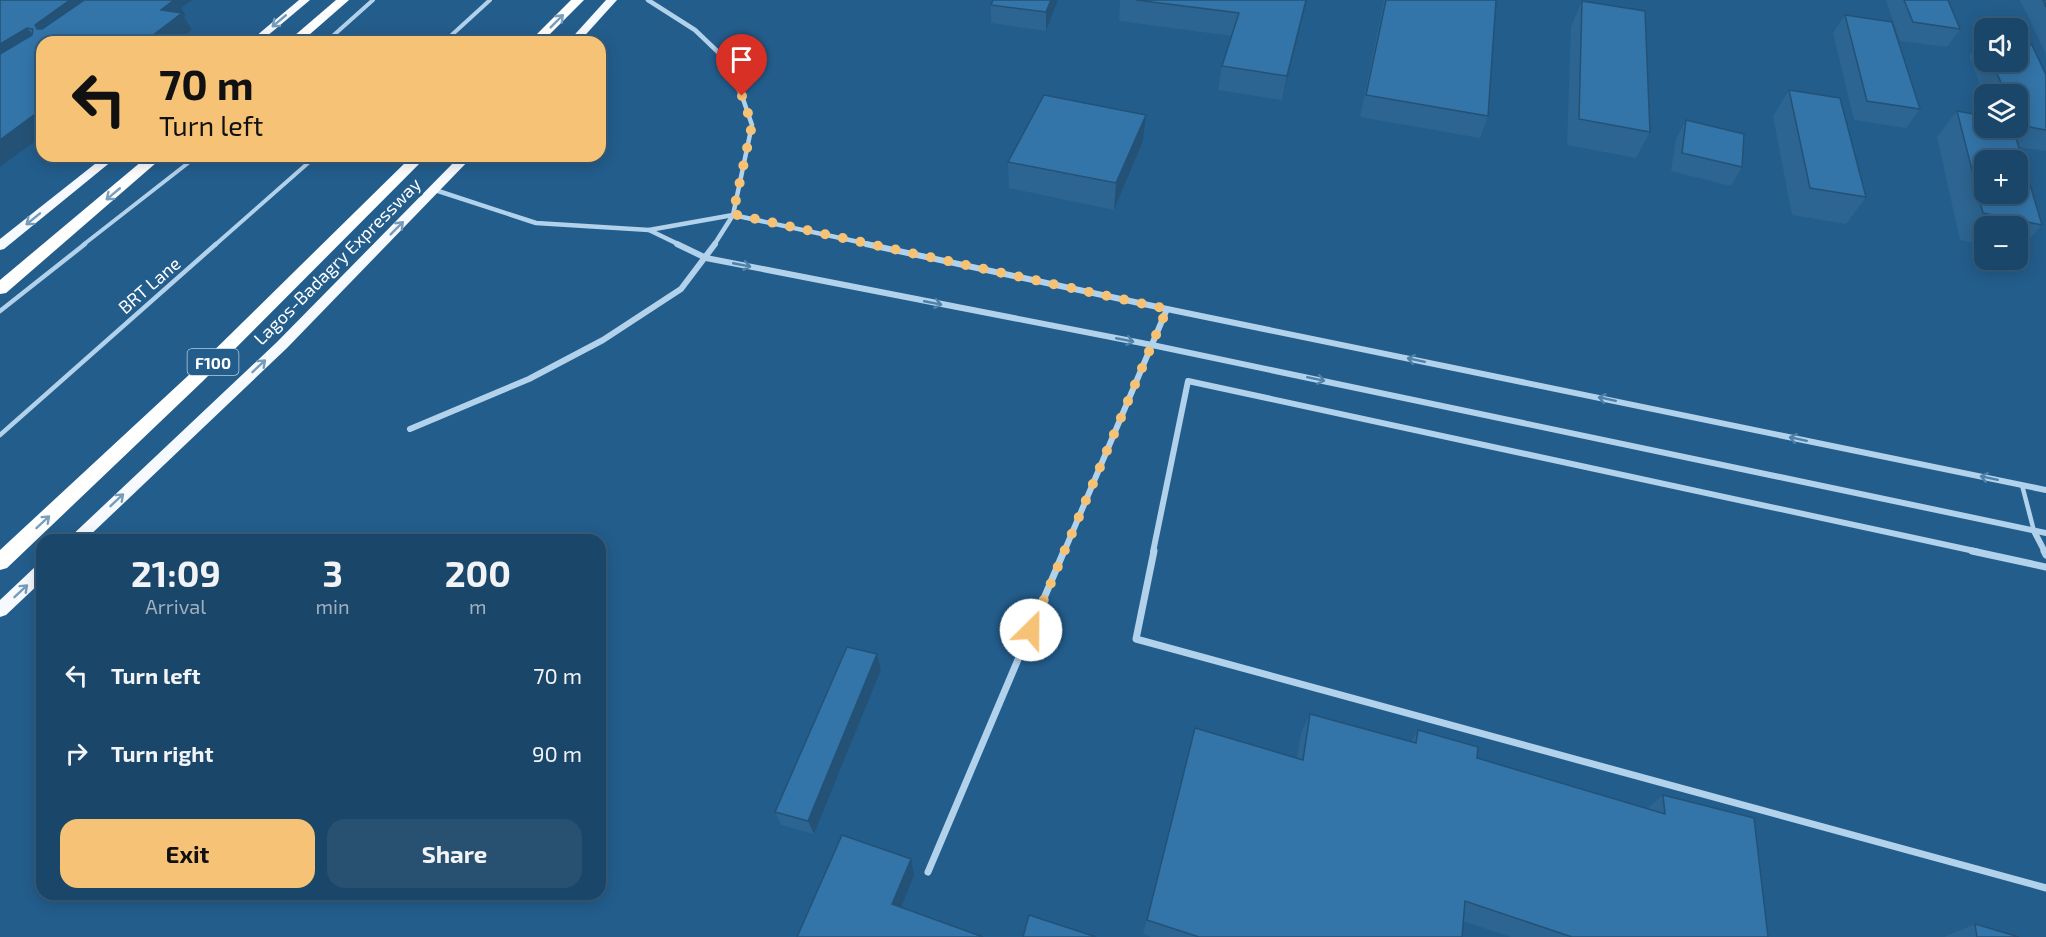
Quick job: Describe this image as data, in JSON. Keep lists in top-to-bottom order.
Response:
{
  "streets": {
    "highway": ["Lagos-Badagry Expressway", "F100"],
    "lane": ["BRT Lane"]
  },
  "one_way": ["Lagos-Badagry Expressway"],
  "page": {
    "map_buttons": ["+", "−"],
    "turn": ["70 m", "Turn left"],
    "eta": [
      "21:09",
      "Arrival",
      "3",
      "min",
      "200",
      "m"
    ],
    "list": [
      {
        "name": "Turn left",
        "value": "70 m"
      },
      {
        "name": "Turn right",
        "value": "90 m"
      }
    ],
    "buttons": ["Exit", "Share"]
  }
}
